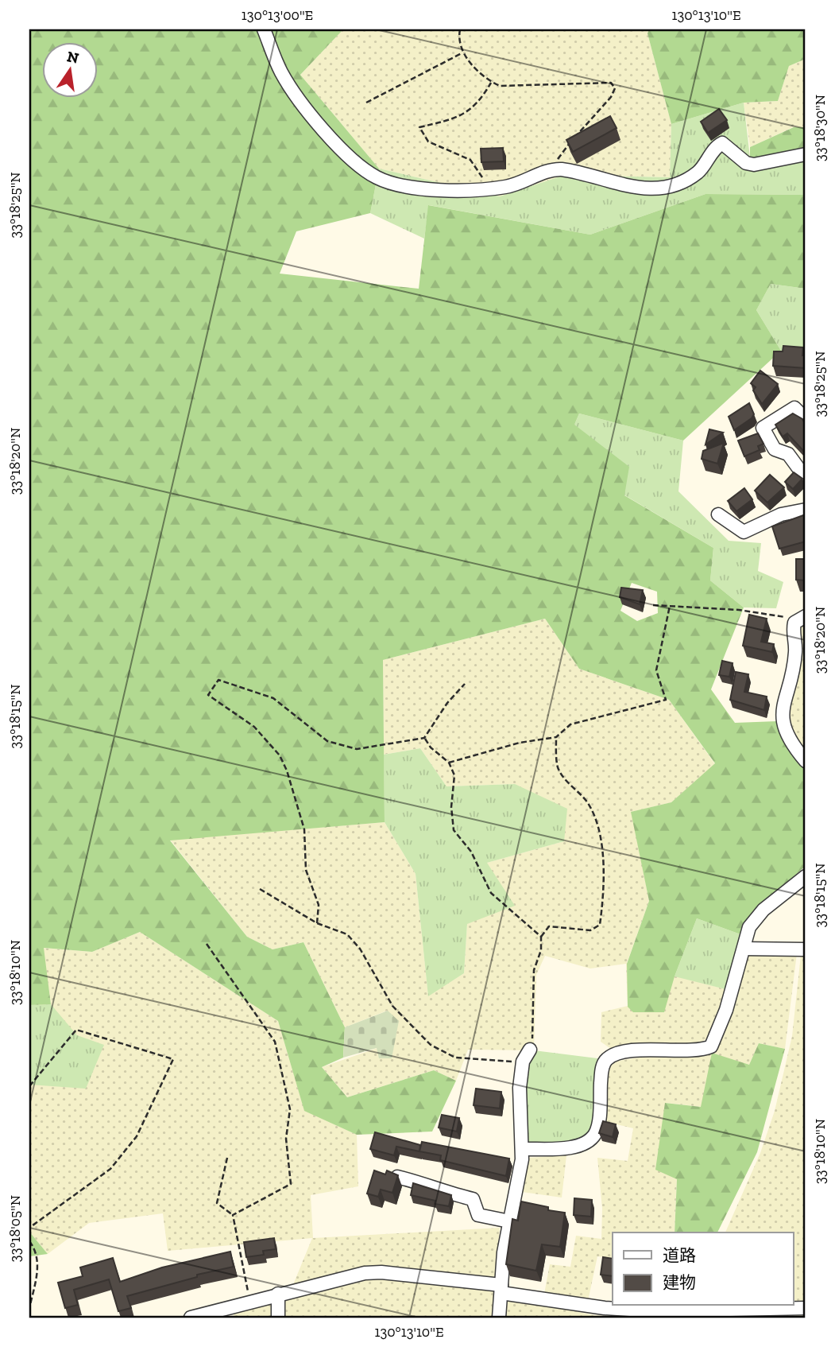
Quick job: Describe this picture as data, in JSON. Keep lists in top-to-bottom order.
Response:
{
  "legend": ["道路", "建物"],
  "north": "top",
  "coordinates": [
    "130°13'00\"E",
    "130°13'10\"E",
    "33°18'30\"N",
    "33°18'25\"N",
    "33°18'20\"N",
    "33°18'15\"N",
    "33°18'10\"N",
    "33°18'05\"N"
  ]
}
